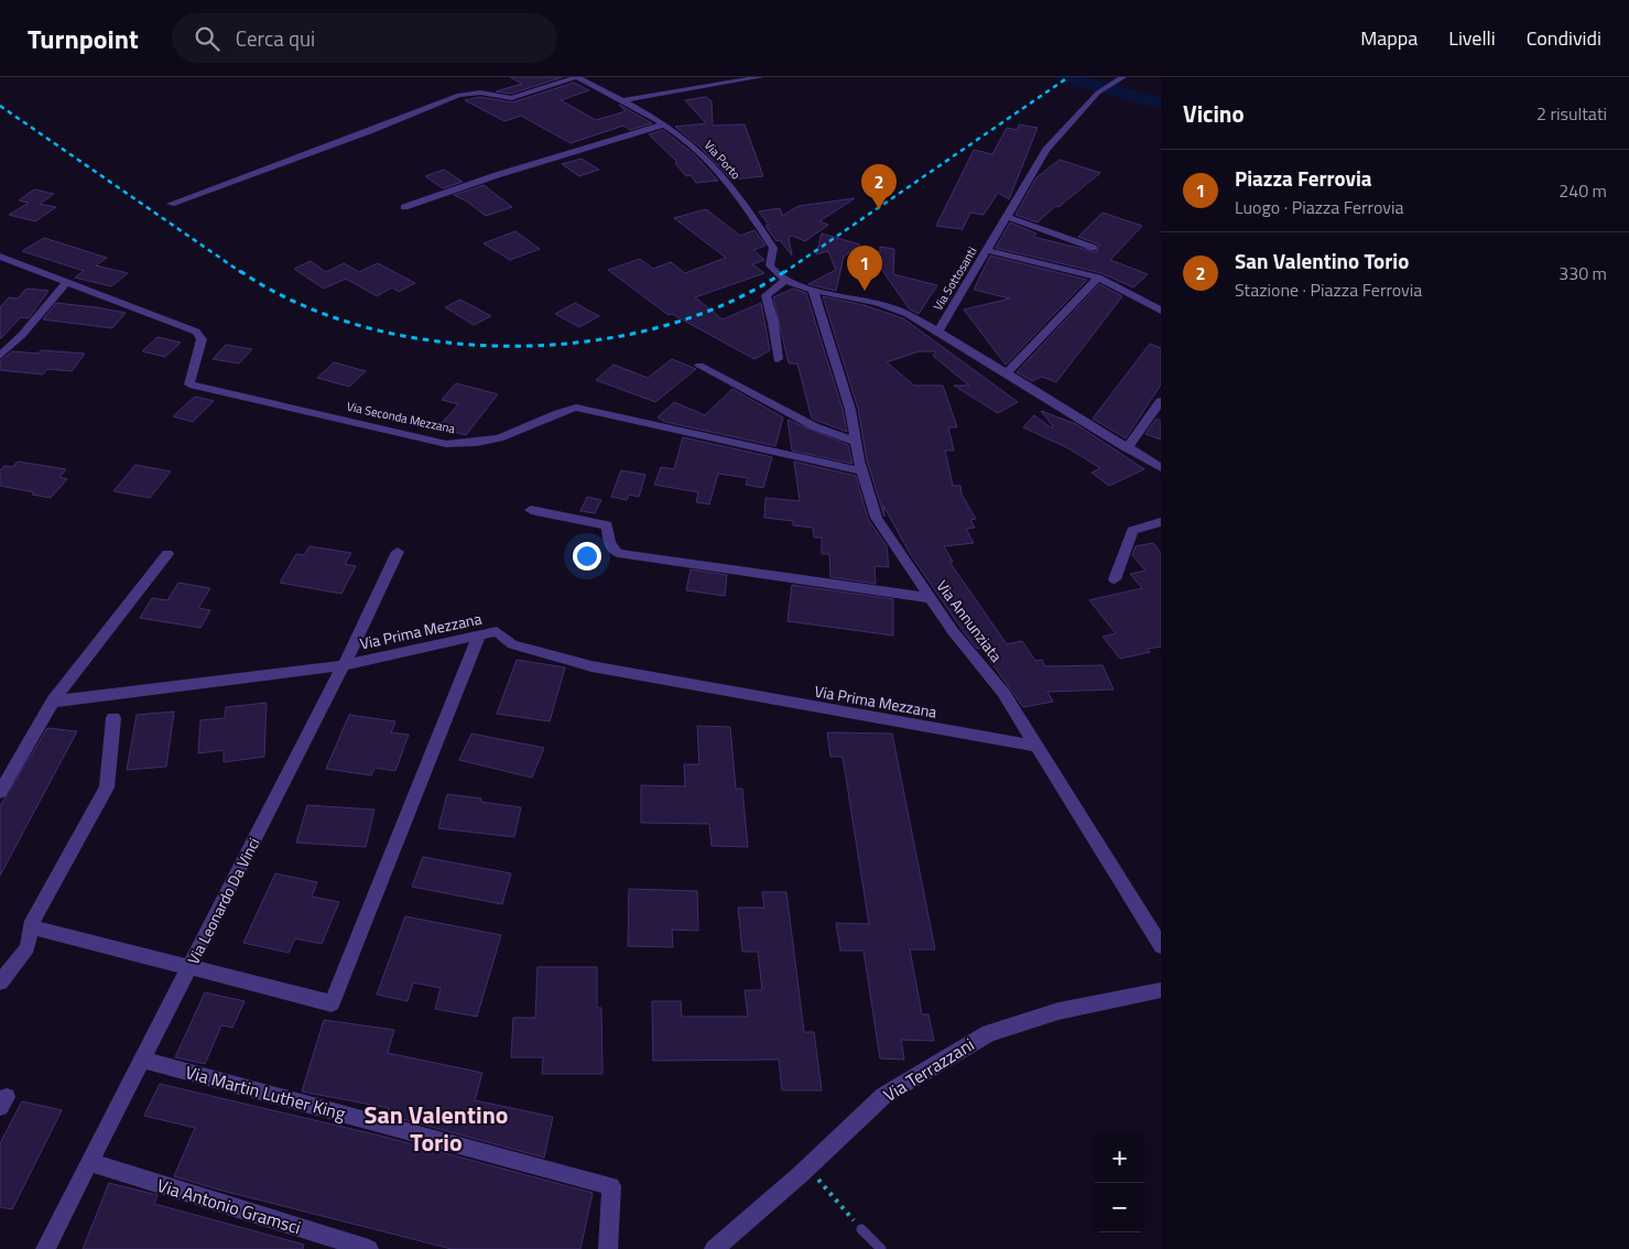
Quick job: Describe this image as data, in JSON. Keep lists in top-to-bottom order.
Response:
{
  "streets": {
    "street": [
      "Via Porto",
      "Via Sottosanti",
      "Via Seconda Mezzana",
      "Via Annunziata",
      "Via Prima Mezzana",
      "Via Leonardo Da Vinci",
      "Via Terrazzani",
      "Via Martin Luther King",
      "Via Antonio Gramsci"
    ]
  },
  "crossings": [
    ["Via Seconda Mezzana", "Via Annunziata"],
    ["Via Annunziata", "Via Prima Mezzana"],
    ["Via Prima Mezzana", "Via Leonardo Da Vinci"],
    ["Via Leonardo Da Vinci", "Via Martin Luther King"],
    ["Via Leonardo Da Vinci", "Via Antonio Gramsci"]
  ],
  "districts": ["San Valentino Torio"],
  "page": {
    "header": "Turnpoint",
    "search": "Cerca qui",
    "nav": ["Mappa", "Livelli", "Condividi"],
    "heading": ["Vicino", "2 risultati"],
    "list": [
      {
        "mark": "1",
        "name": "Piazza Ferrovia",
        "note": "Luogo · Piazza Ferrovia",
        "value": "240 m"
      },
      {
        "mark": "2",
        "name": "San Valentino Torio",
        "note": "Stazione · Piazza Ferrovia",
        "value": "330 m"
      }
    ],
    "pins": ["2", "1"],
    "map_buttons": ["+", "−"]
  }
}
